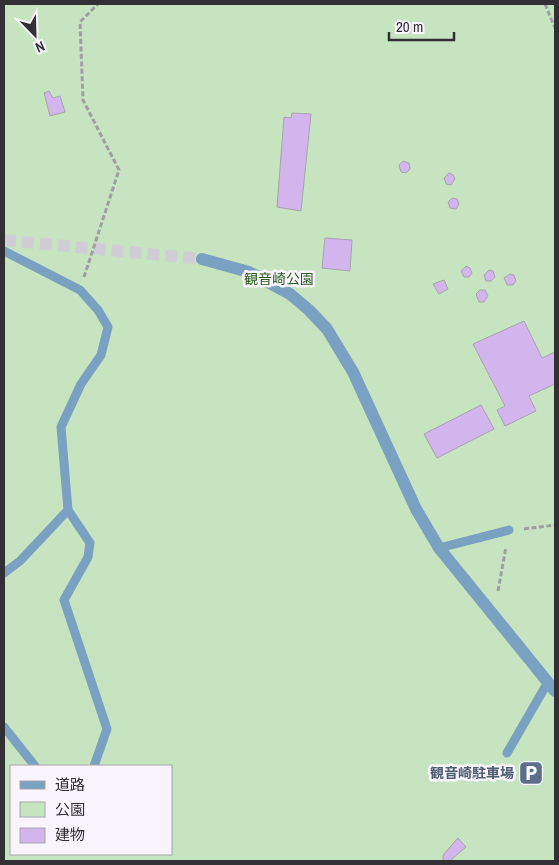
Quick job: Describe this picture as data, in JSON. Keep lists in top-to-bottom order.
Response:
{
  "parks": ["観音崎公園"],
  "places": {
    "parking": ["観音崎駐車場"]
  },
  "legend": ["道路", "公園", "建物"],
  "scale_bar": "20 m",
  "north": "bottom right"
}
